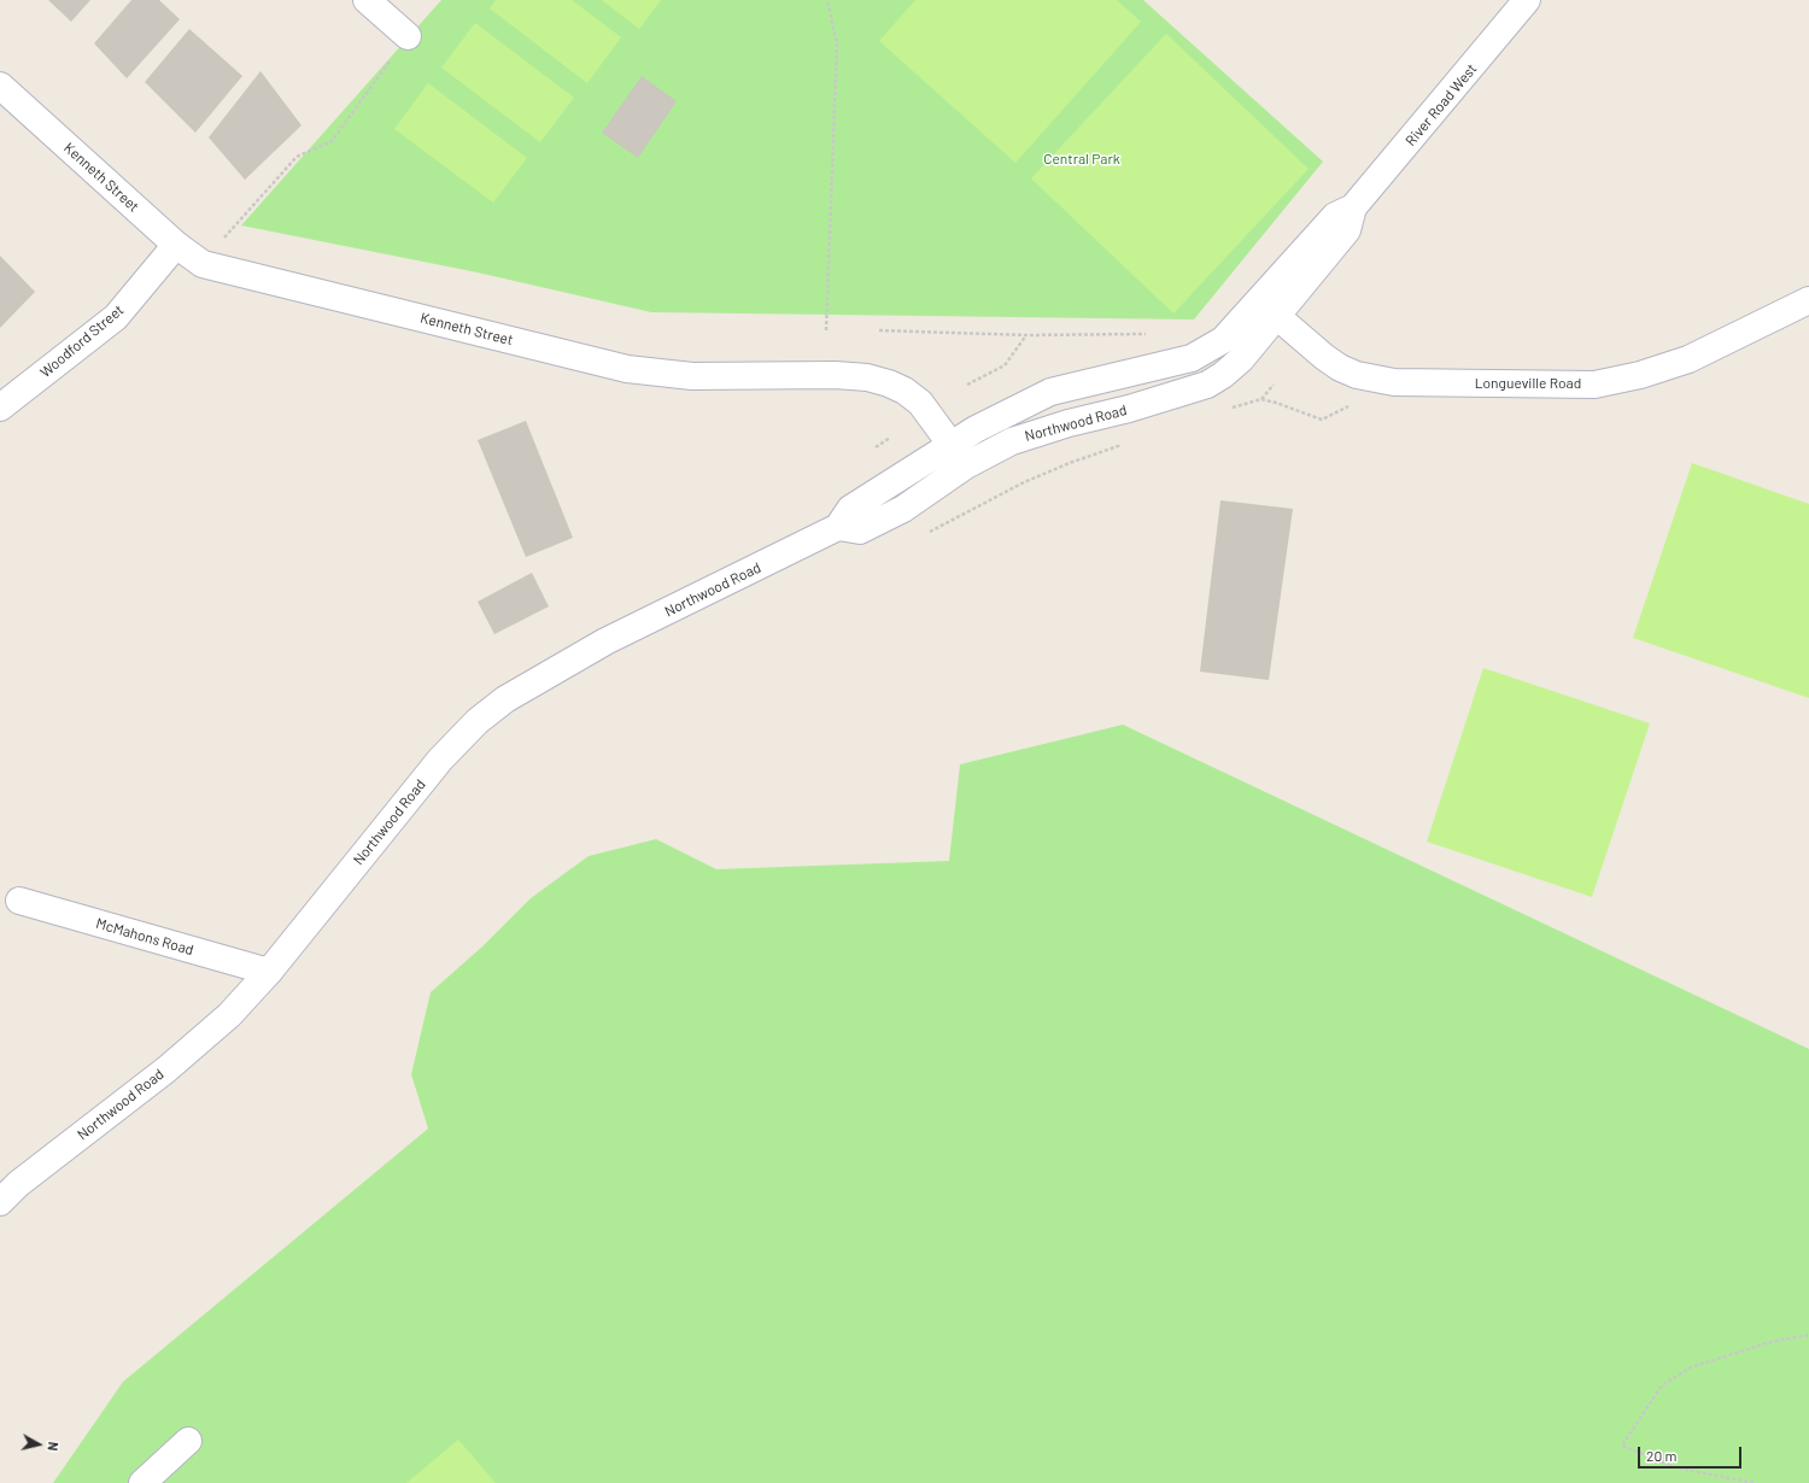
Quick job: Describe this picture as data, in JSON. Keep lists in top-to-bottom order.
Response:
{
  "streets": {
    "main road": [
      "River Road West",
      "Kenneth Street",
      "Woodford Street",
      "Longueville Road",
      "Northwood Road",
      "McMahons Road"
    ]
  },
  "crossings": [
    ["River Road West", "Longueville Road"],
    ["River Road West", "Northwood Road"],
    ["Kenneth Street", "Woodford Street"],
    ["Kenneth Street", "Northwood Road"],
    ["Longueville Road", "Northwood Road"],
    ["Northwood Road", "McMahons Road"]
  ],
  "parks": ["Central Park"],
  "scale_bar": "20 m",
  "north": "right"
}
